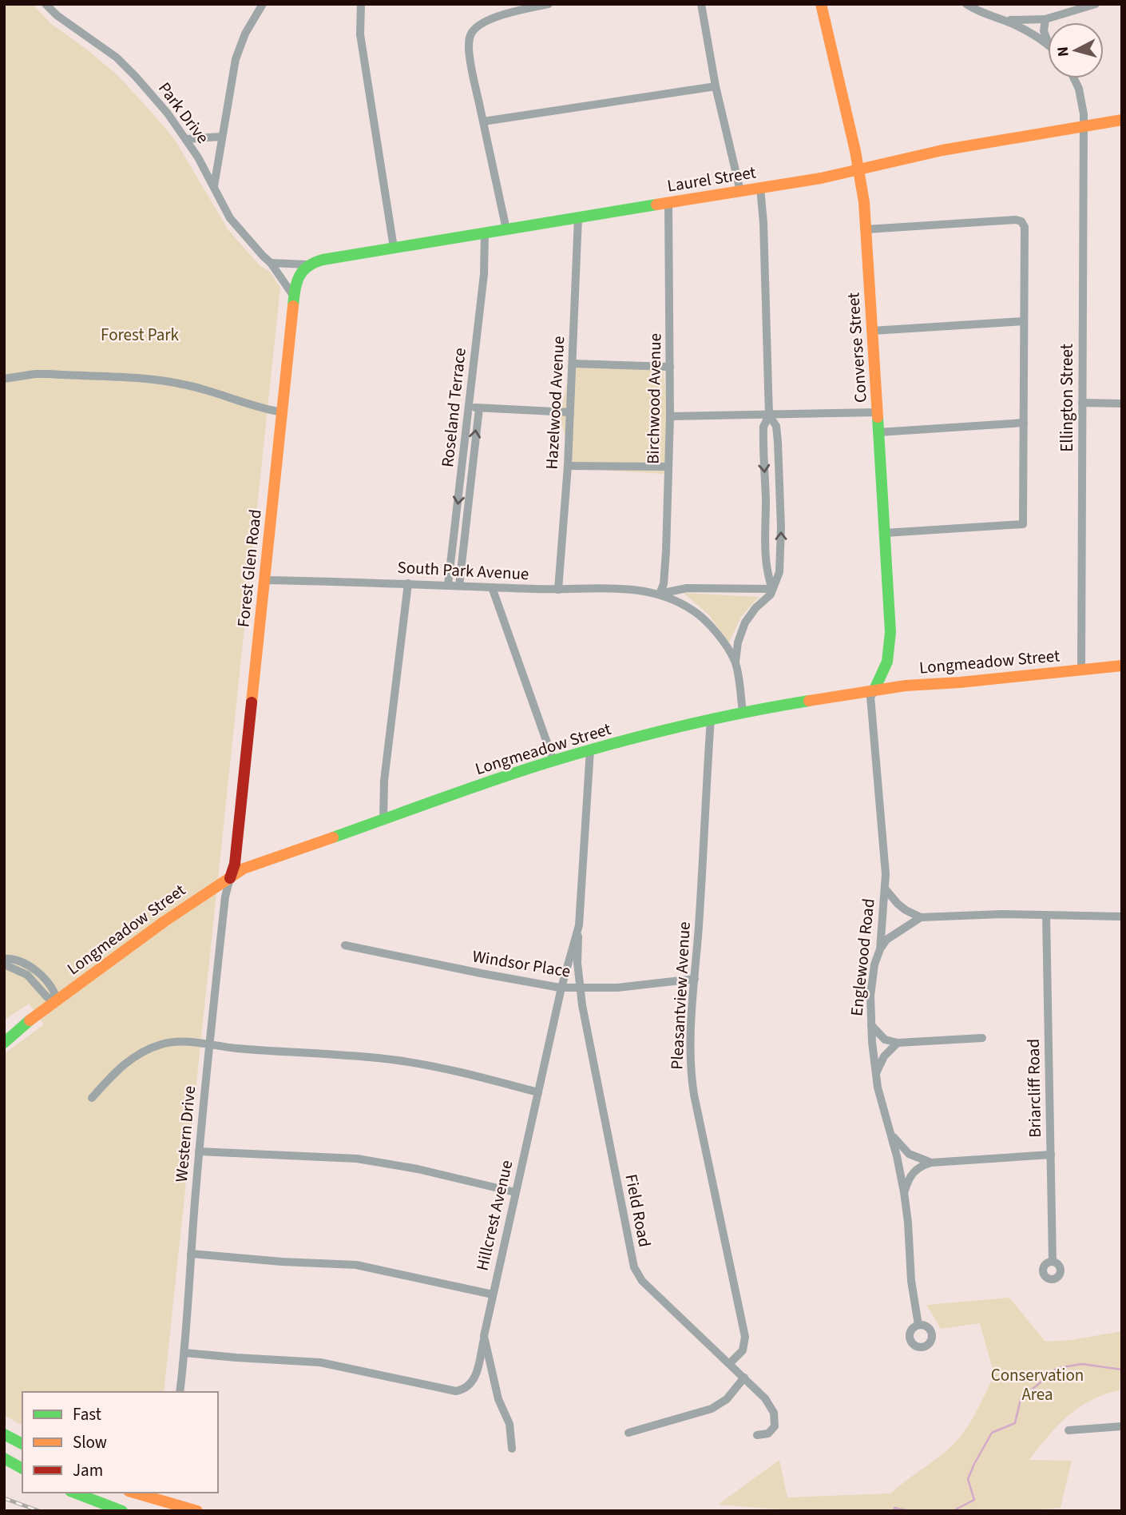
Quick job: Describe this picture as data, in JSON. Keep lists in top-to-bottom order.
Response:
{
  "streets": {
    "main road": [
      "Laurel Street",
      "Converse Street",
      "Forest Glen Road",
      "Longmeadow Street"
    ],
    "street": [
      "Park Drive",
      "Ellington Street",
      "Birchwood Avenue",
      "Hazelwood Avenue",
      "Roseland Terrace",
      "South Park Avenue",
      "Englewood Road",
      "Windsor Place",
      "Pleasantview Avenue",
      "Briarcliff Road",
      "Western Drive",
      "Field Road",
      "Hillcrest Avenue"
    ]
  },
  "crossings": [
    ["Park Drive", "Forest Glen Road"],
    ["Laurel Street", "Converse Street"],
    ["Laurel Street", "Ellington Street"],
    ["Laurel Street", "Birchwood Avenue"],
    ["Laurel Street", "Hazelwood Avenue"],
    ["Laurel Street", "Roseland Terrace"],
    ["Laurel Street", "Forest Glen Road"],
    ["Converse Street", "Longmeadow Street"],
    ["Converse Street", "Englewood Road"],
    ["Ellington Street", "Longmeadow Street"],
    ["Birchwood Avenue", "South Park Avenue"],
    ["Hazelwood Avenue", "South Park Avenue"],
    ["Roseland Terrace", "South Park Avenue"],
    ["Forest Glen Road", "South Park Avenue"],
    ["Forest Glen Road", "Longmeadow Street"],
    ["Forest Glen Road", "Western Drive"],
    ["South Park Avenue", "Longmeadow Street"],
    ["Longmeadow Street", "Englewood Road"],
    ["Longmeadow Street", "Pleasantview Avenue"],
    ["Longmeadow Street", "Western Drive"],
    ["Longmeadow Street", "Field Road"],
    ["Windsor Place", "Pleasantview Avenue"],
    ["Windsor Place", "Field Road"],
    ["Windsor Place", "Hillcrest Avenue"],
    ["Pleasantview Avenue", "Field Road"],
    ["Field Road", "Hillcrest Avenue"]
  ],
  "parks": ["Forest Park", "Conservation Area"],
  "legend": ["Fast", "Slow", "Jam"],
  "north": "left"
}
